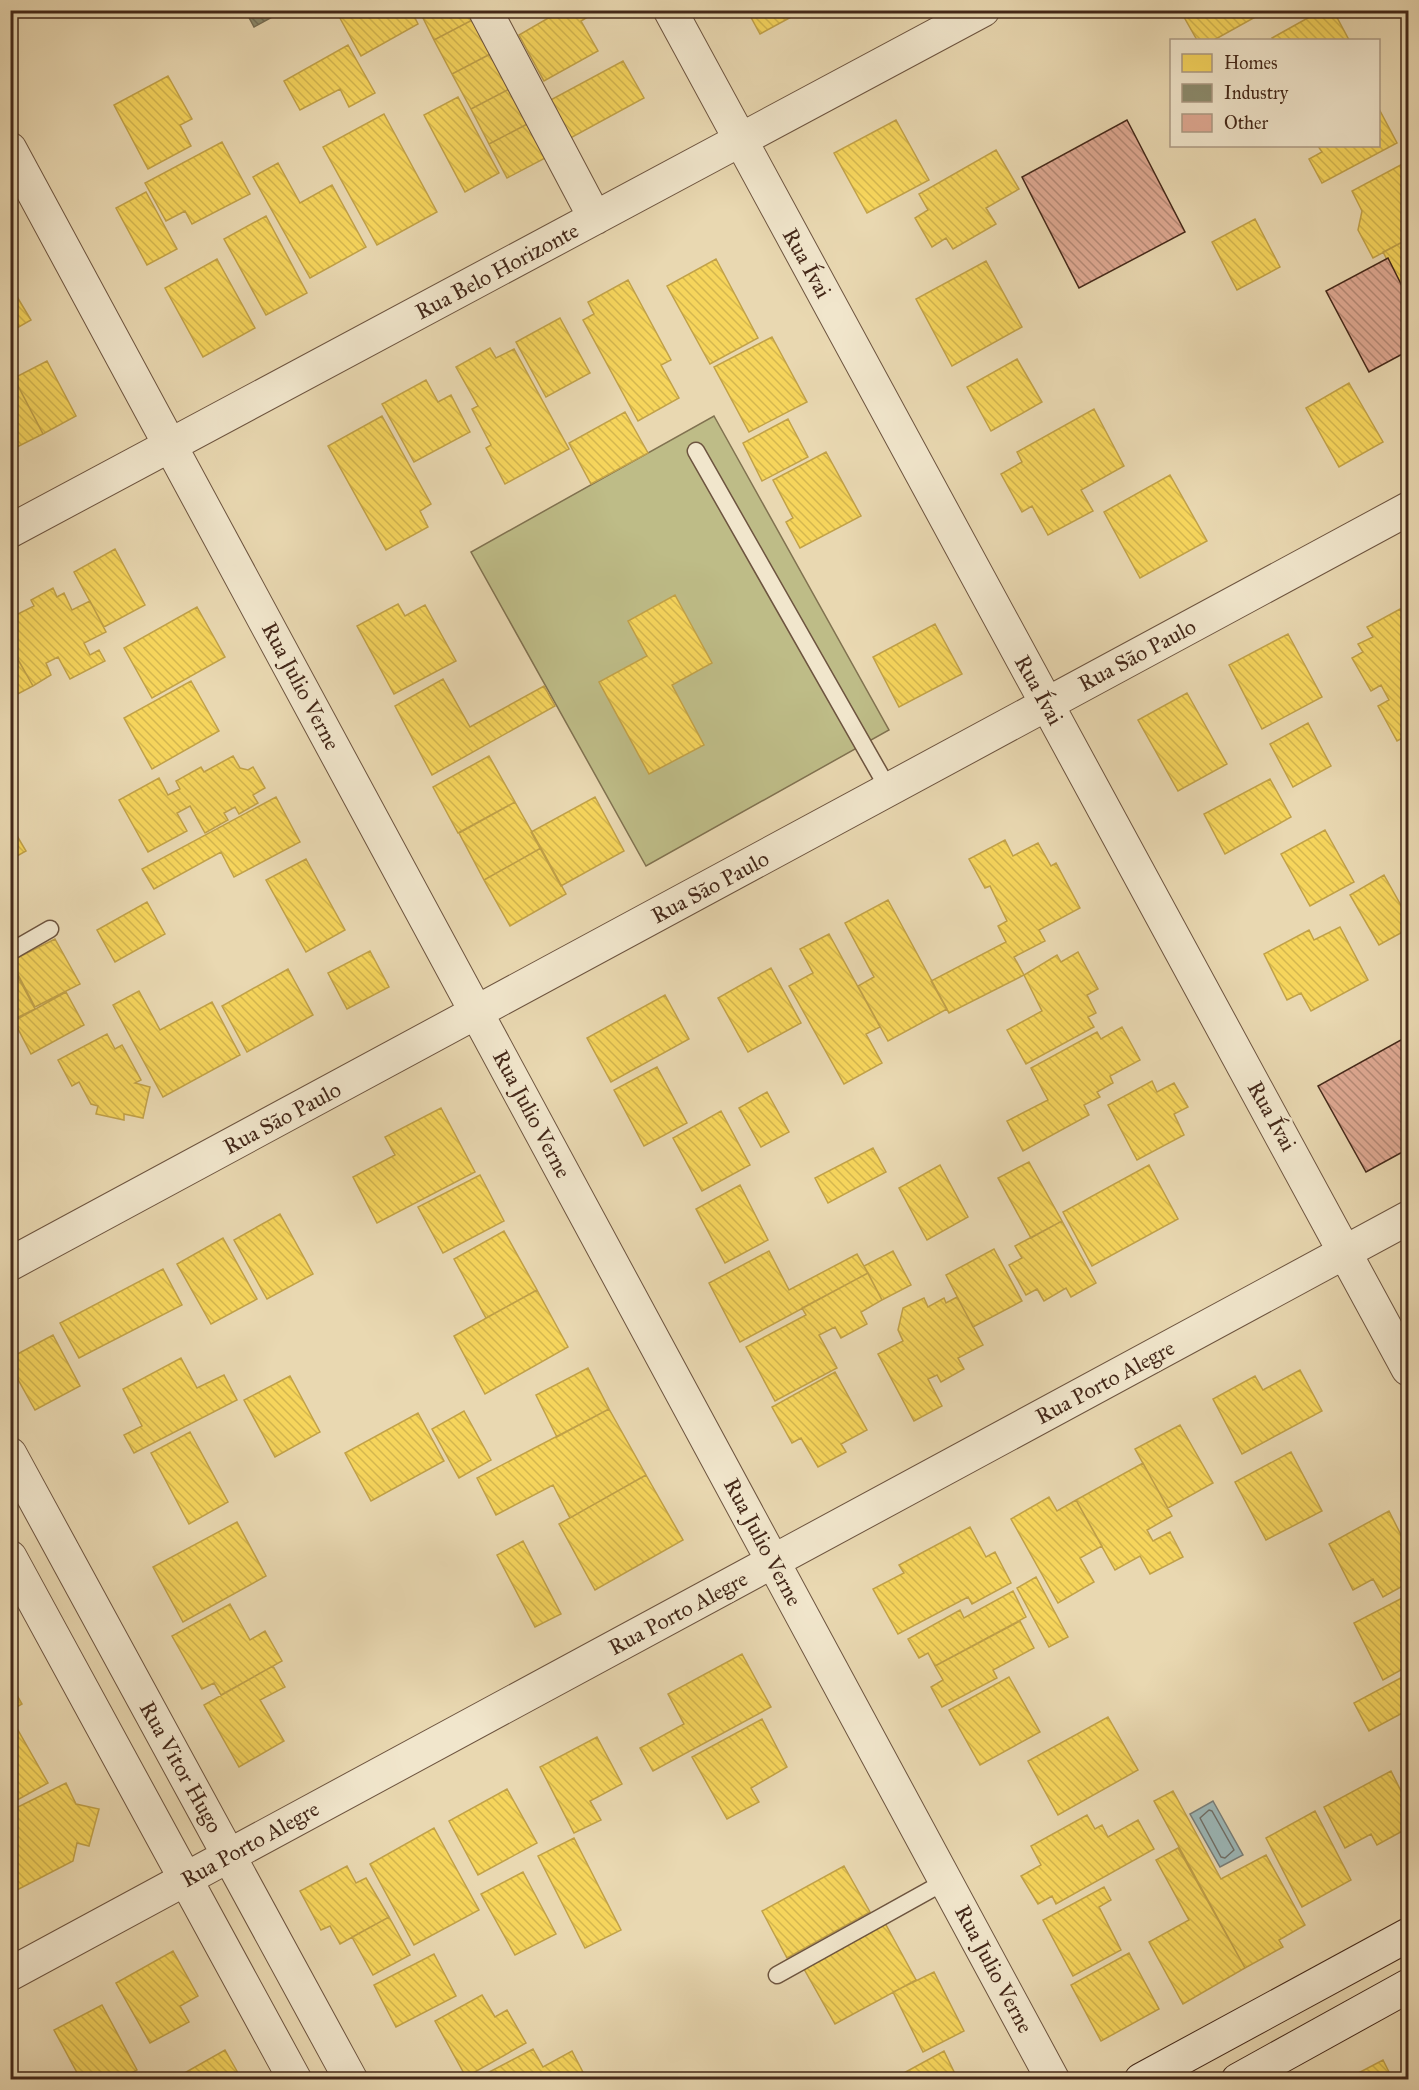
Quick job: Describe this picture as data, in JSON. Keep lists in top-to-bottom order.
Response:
{
  "streets": {
    "street": [
      "Rua Ívai",
      "Rua Belo Horizonte",
      "Rua São Paulo",
      "Rua Julio Verne",
      "Rua Porto Alegre",
      "Rua Vitor Hugo"
    ]
  },
  "crossings": [
    ["Rua Ívai", "Rua Belo Horizonte"],
    ["Rua Ívai", "Rua São Paulo"],
    ["Rua Ívai", "Rua Porto Alegre"],
    ["Rua Belo Horizonte", "Rua Julio Verne"],
    ["Rua São Paulo", "Rua Julio Verne"],
    ["Rua Julio Verne", "Rua Porto Alegre"],
    ["Rua Porto Alegre", "Rua Vitor Hugo"]
  ],
  "legend": ["Homes", "Industry", "Other"]
}
